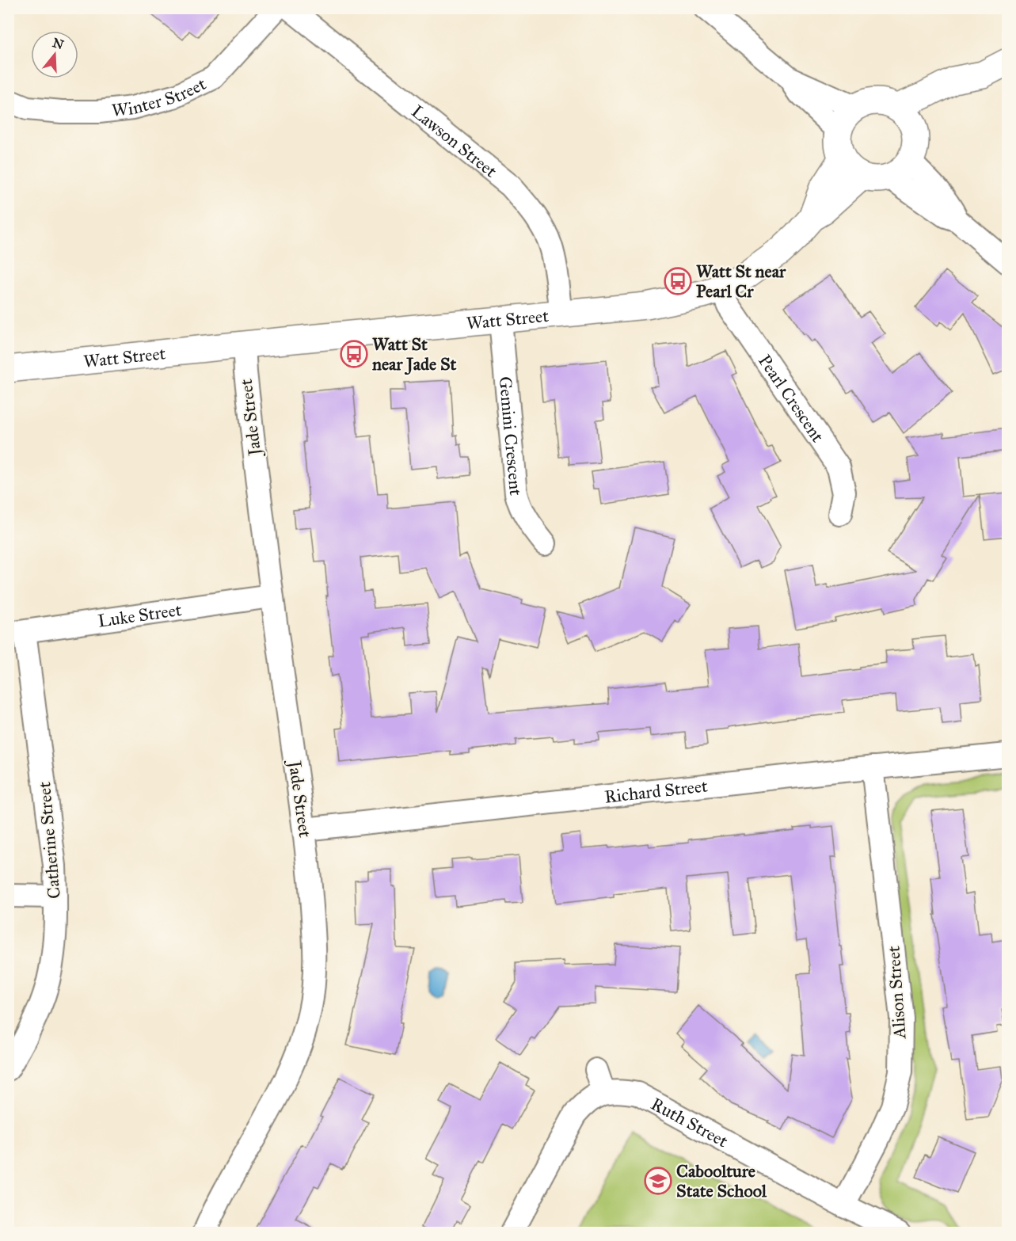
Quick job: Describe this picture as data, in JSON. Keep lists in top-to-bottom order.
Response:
{
  "streets": {
    "main road": ["Watt Street"],
    "street": [
      "Winter Street",
      "Lawson Street",
      "Pearl Crescent",
      "Jade Street",
      "Gemini Crescent",
      "Luke Street",
      "Richard Street",
      "Catherine Street",
      "Alison Street",
      "Ruth Street"
    ]
  },
  "crossings": [
    ["Lawson Street", "Watt Street"],
    ["Watt Street", "Pearl Crescent"],
    ["Watt Street", "Jade Street"],
    ["Watt Street", "Gemini Crescent"],
    ["Jade Street", "Luke Street"],
    ["Jade Street", "Richard Street"],
    ["Luke Street", "Catherine Street"],
    ["Richard Street", "Alison Street"],
    ["Alison Street", "Ruth Street"]
  ],
  "places": {
    "bus stop": ["Watt St near Pearl Cr", "Watt St near Jade St"],
    "school or university": ["Caboolture State School"]
  },
  "north": "top"
}
